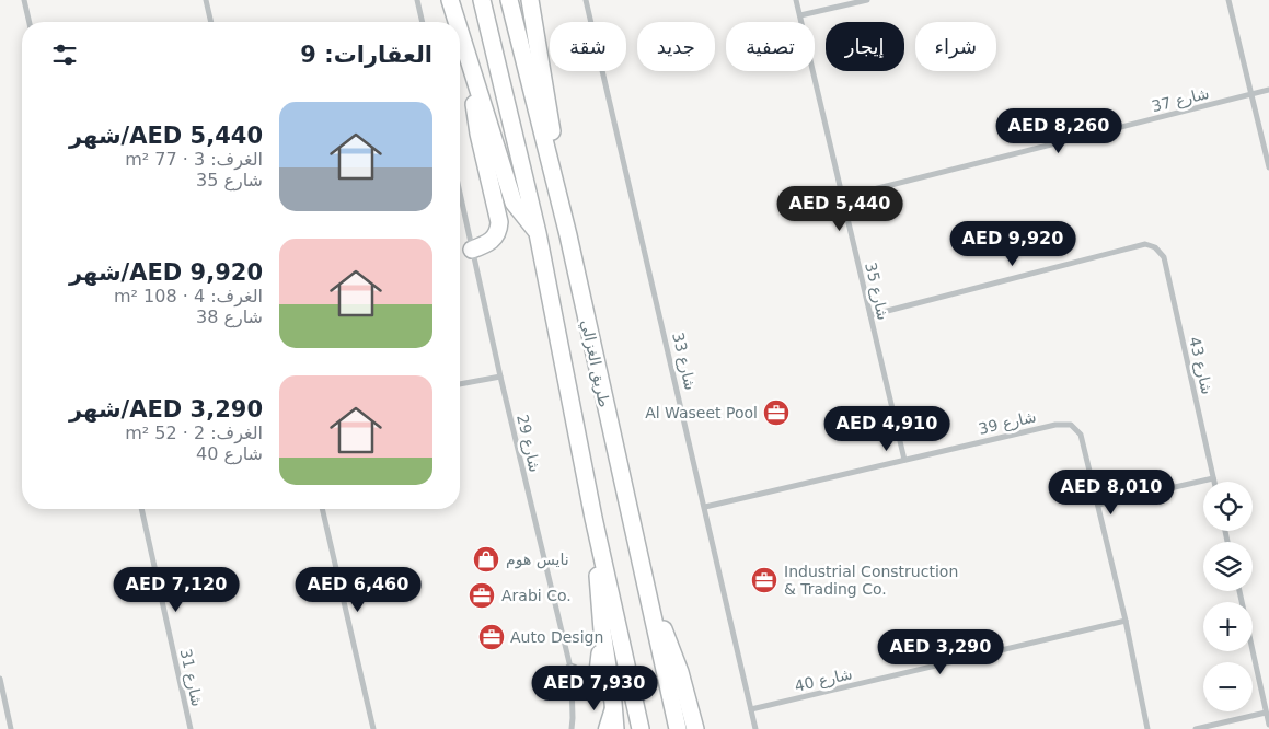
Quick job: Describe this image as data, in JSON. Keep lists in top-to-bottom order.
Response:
{
  "streets": {
    "highway": ["طريق الغزالي"],
    "street": [
      "شارع 37",
      "شارع 35",
      "شارع 33",
      "شارع 43",
      "شارع 39",
      "شارع 29",
      "شارع 31",
      "شارع 40"
    ]
  },
  "crossings": [
    ["شارع 37", "شارع 35"],
    ["شارع 35", "شارع 43"],
    ["شارع 35", "شارع 39"],
    ["شارع 33", "شارع 39"],
    ["شارع 33", "شارع 40"],
    ["شارع 39", "شارع 40"]
  ],
  "places": {
    "office": [
      "Al Waseet Pool",
      "Industrial Construction & Trading Co.",
      "Arabi Co.",
      "Auto Design"
    ],
    "shop": ["نايس هوم"]
  },
  "page": {
    "chip": [
      "شراء",
      "إيجار",
      "تصفية",
      "جديد",
      "شقة"
    ],
    "heading": "العقارات: 9",
    "list": [
      {
        "name": "AED 5,440/شهر",
        "note": "الغرف: 3 · 77 m² · شارع 35"
      },
      {
        "name": "AED 9,920/شهر",
        "note": "الغرف: 4 · 108 m² · شارع 38"
      },
      {
        "name": "AED 3,290/شهر",
        "note": "الغرف: 2 · 52 m² · شارع 40"
      }
    ],
    "price": [
      "AED 8,260",
      "AED 5,440",
      "AED 9,920",
      "AED 4,910",
      "AED 8,010",
      "AED 7,120",
      "AED 6,460",
      "AED 3,290",
      "AED 7,930"
    ],
    "map_buttons": ["+", "−"]
  }
}
